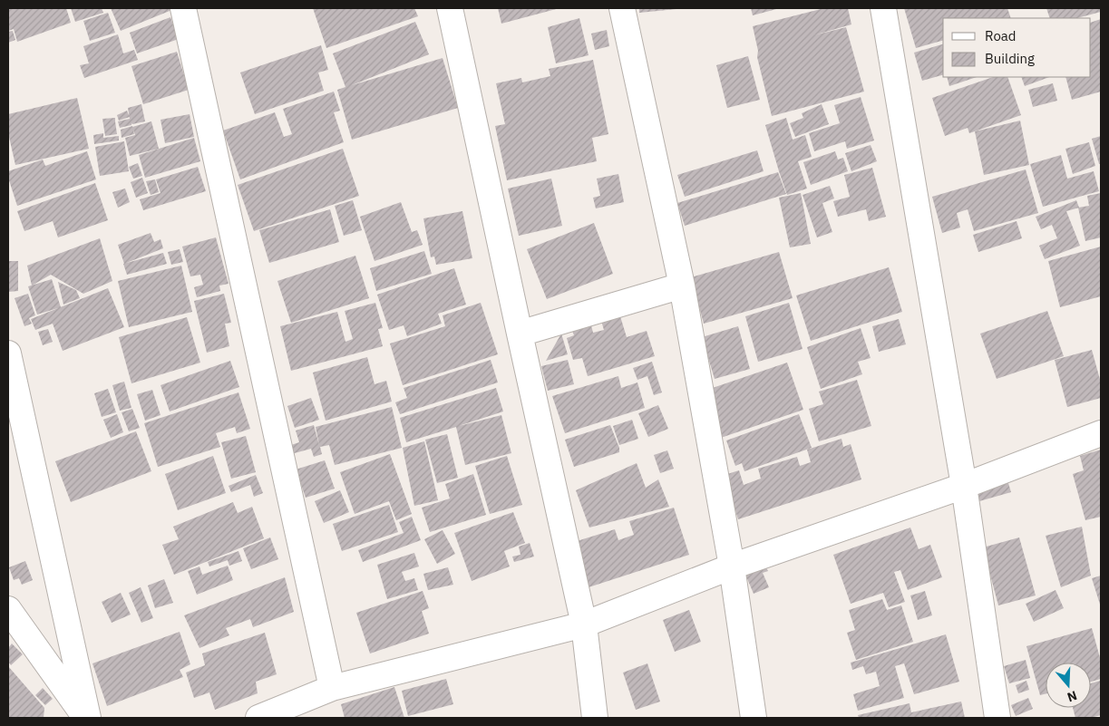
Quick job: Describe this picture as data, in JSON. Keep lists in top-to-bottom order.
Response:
{
  "legend": ["Road", "Building"],
  "north": "bottom"
}
